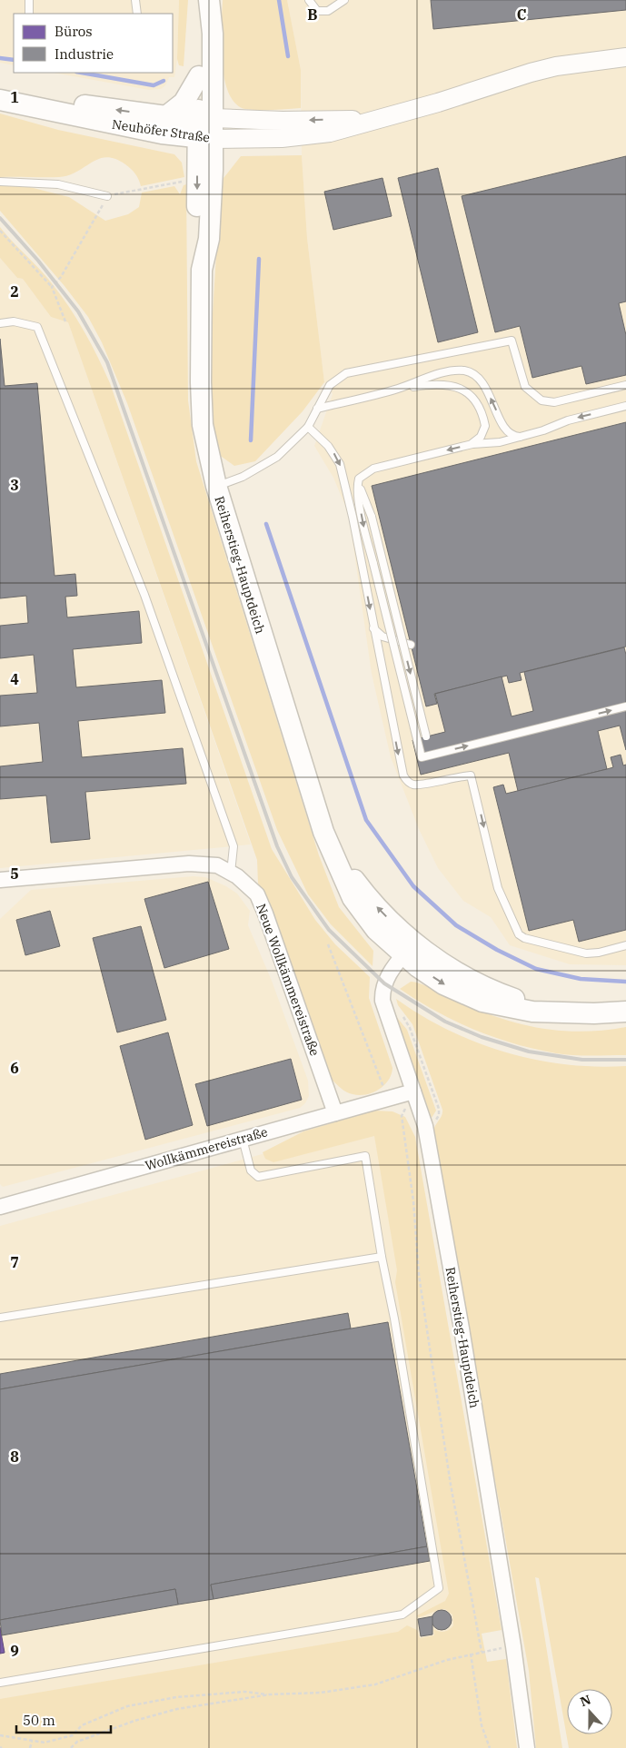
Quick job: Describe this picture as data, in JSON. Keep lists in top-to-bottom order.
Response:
{
  "streets": {
    "main road": ["Neuhöfer Straße", "Reiherstieg-Hauptdeich"],
    "street": ["Neue Wollkämmereistraße", "Wollkämmereistraße"]
  },
  "crossings": [
    ["Neuhöfer Straße", "Reiherstieg-Hauptdeich"],
    ["Reiherstieg-Hauptdeich", "Wollkämmereistraße"],
    ["Neue Wollkämmereistraße", "Wollkämmereistraße"]
  ],
  "legend": ["Büros", "Industrie"],
  "scale_bar": "50 m",
  "north": "top",
  "grid": {
    "columns": ["B", "C"],
    "rows": [
      "1",
      "2",
      "3",
      "4",
      "5",
      "6",
      "7",
      "8",
      "9"
    ]
  }
}
